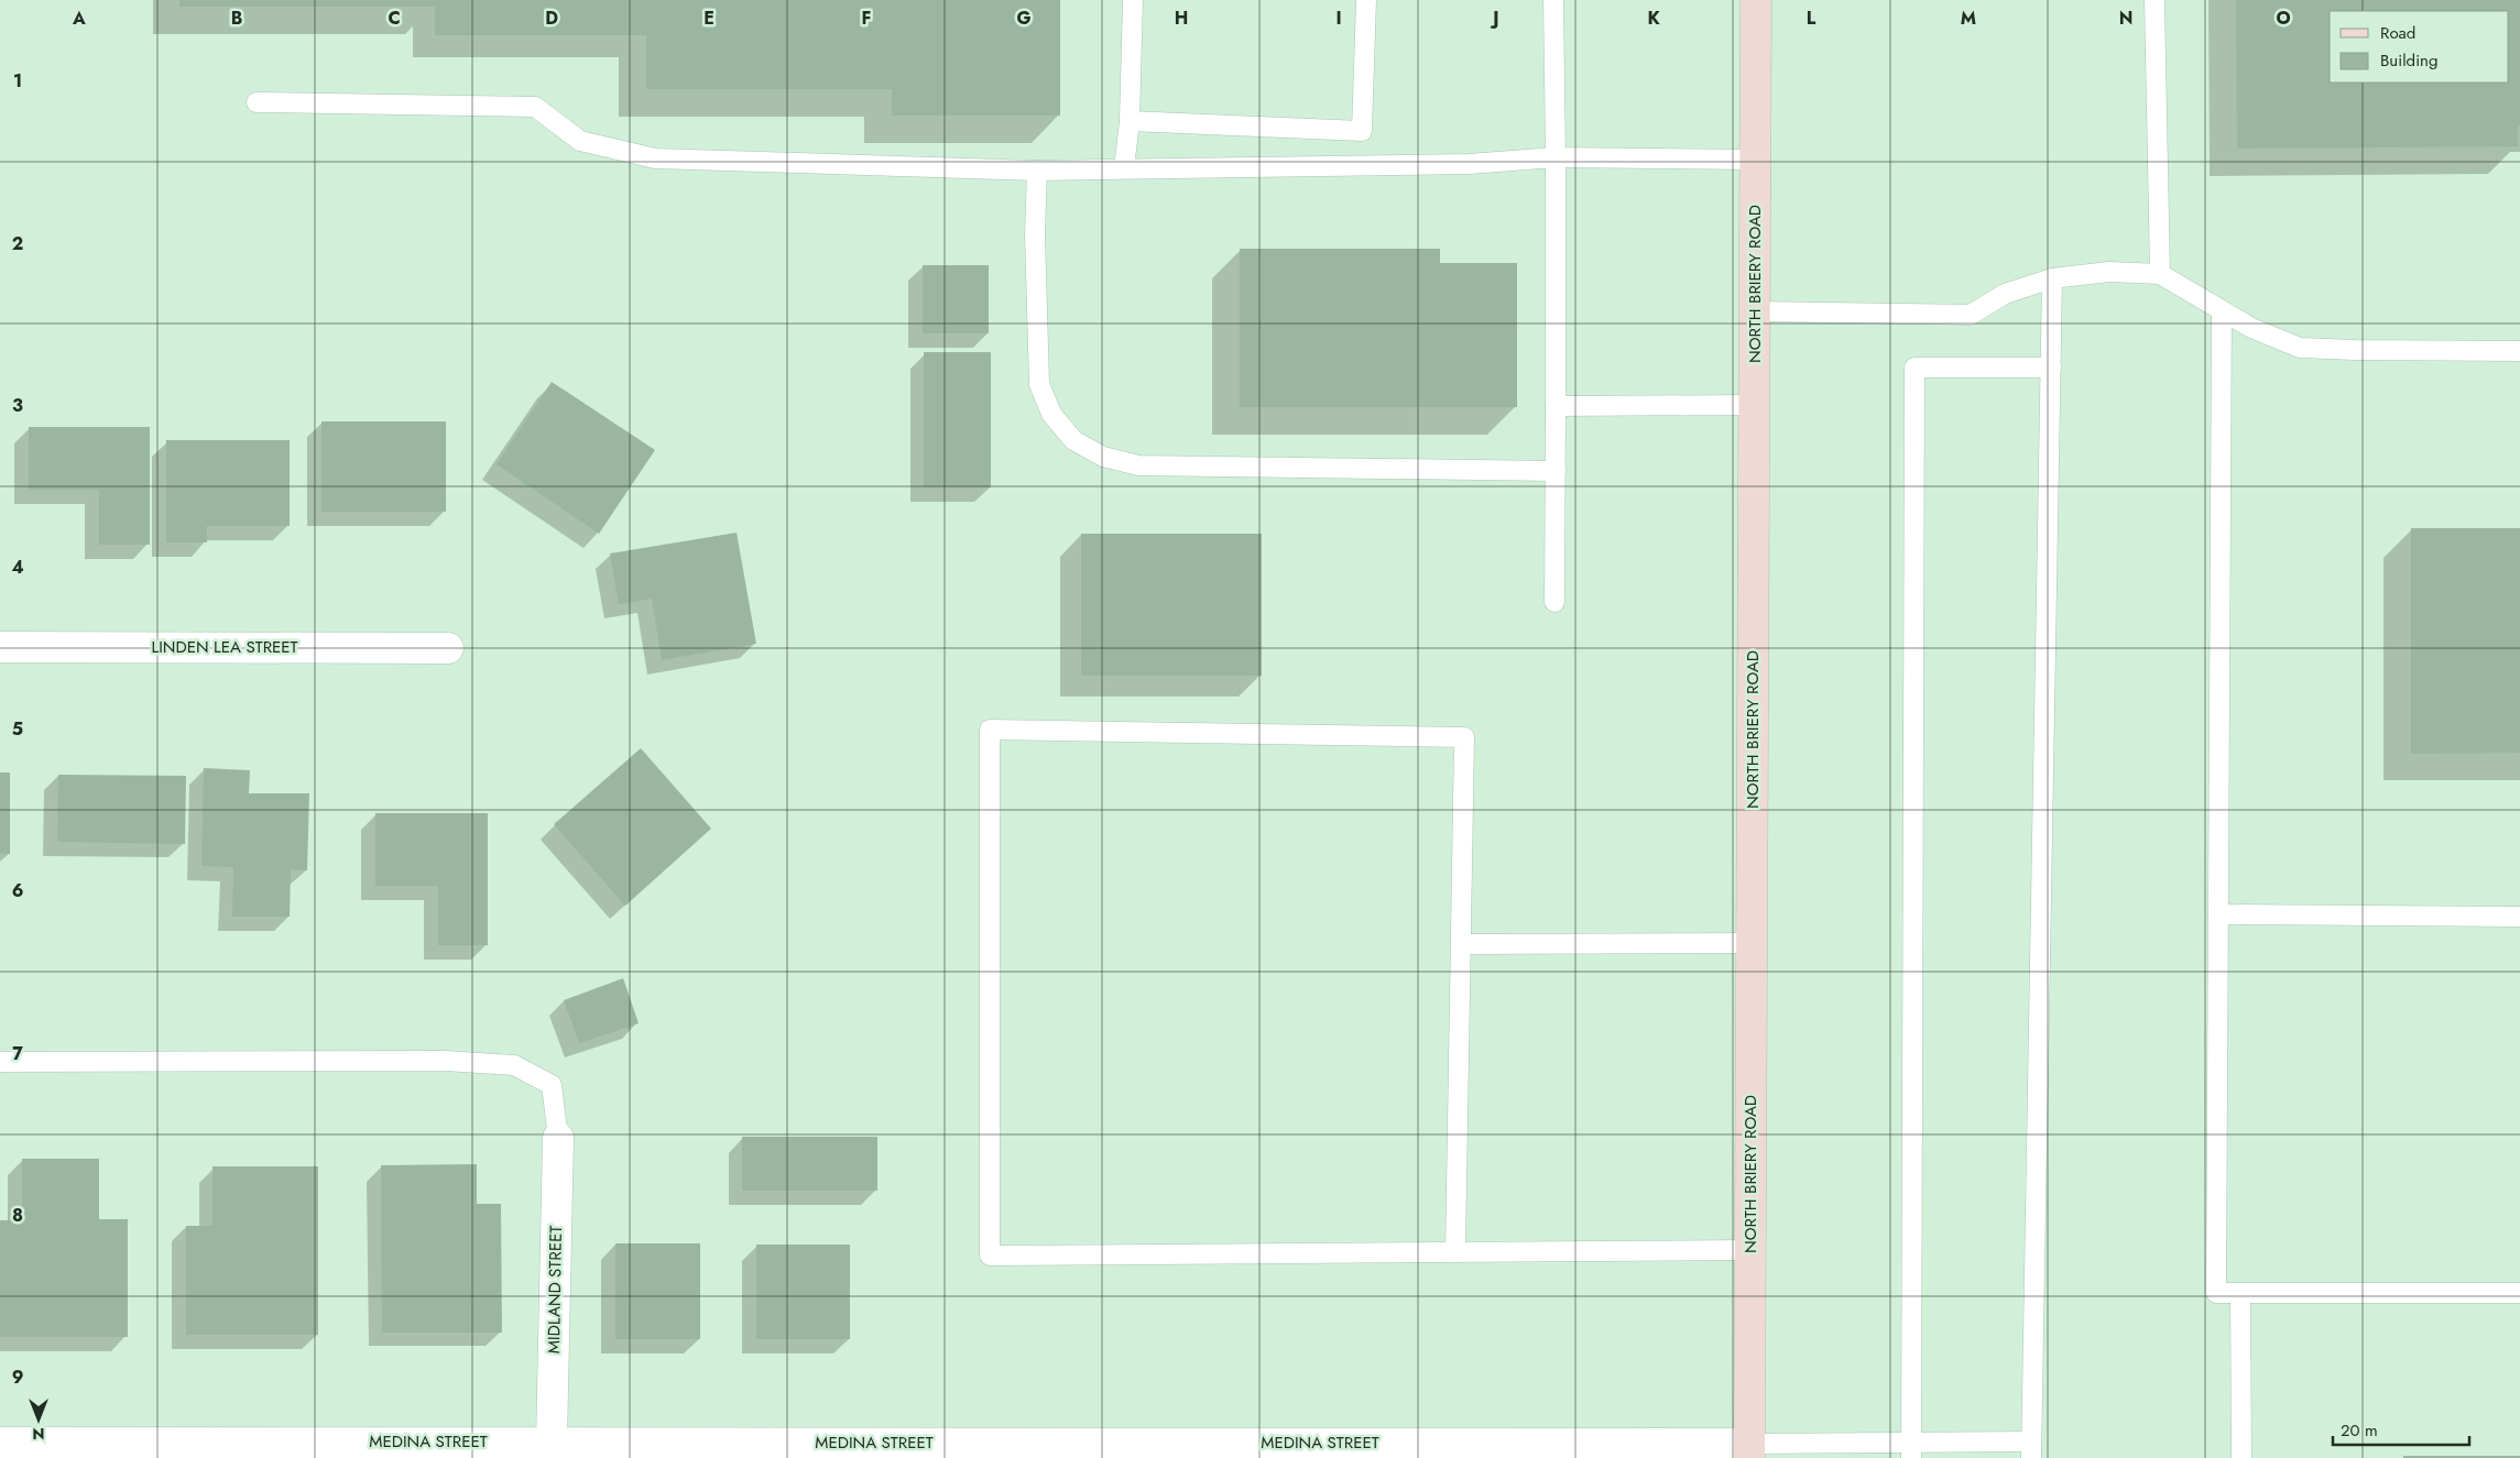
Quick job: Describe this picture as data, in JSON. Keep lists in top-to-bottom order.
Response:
{
  "streets": {
    "street": [
      "NORTH BRIERY ROAD",
      "LINDEN LEA STREET",
      "MIDLAND STREET",
      "MEDINA STREET"
    ]
  },
  "crossings": [
    ["NORTH BRIERY ROAD", "MEDINA STREET"],
    ["MIDLAND STREET", "MEDINA STREET"]
  ],
  "legend": ["Road", "Building"],
  "scale_bar": "20 m",
  "north": "bottom",
  "grid": {
    "columns": [
      "A",
      "B",
      "C",
      "D",
      "E",
      "F",
      "G",
      "H",
      "I",
      "J",
      "K",
      "L",
      "M",
      "N",
      "O"
    ],
    "rows": [
      "1",
      "2",
      "3",
      "4",
      "5",
      "6",
      "7",
      "8",
      "9"
    ]
  }
}
